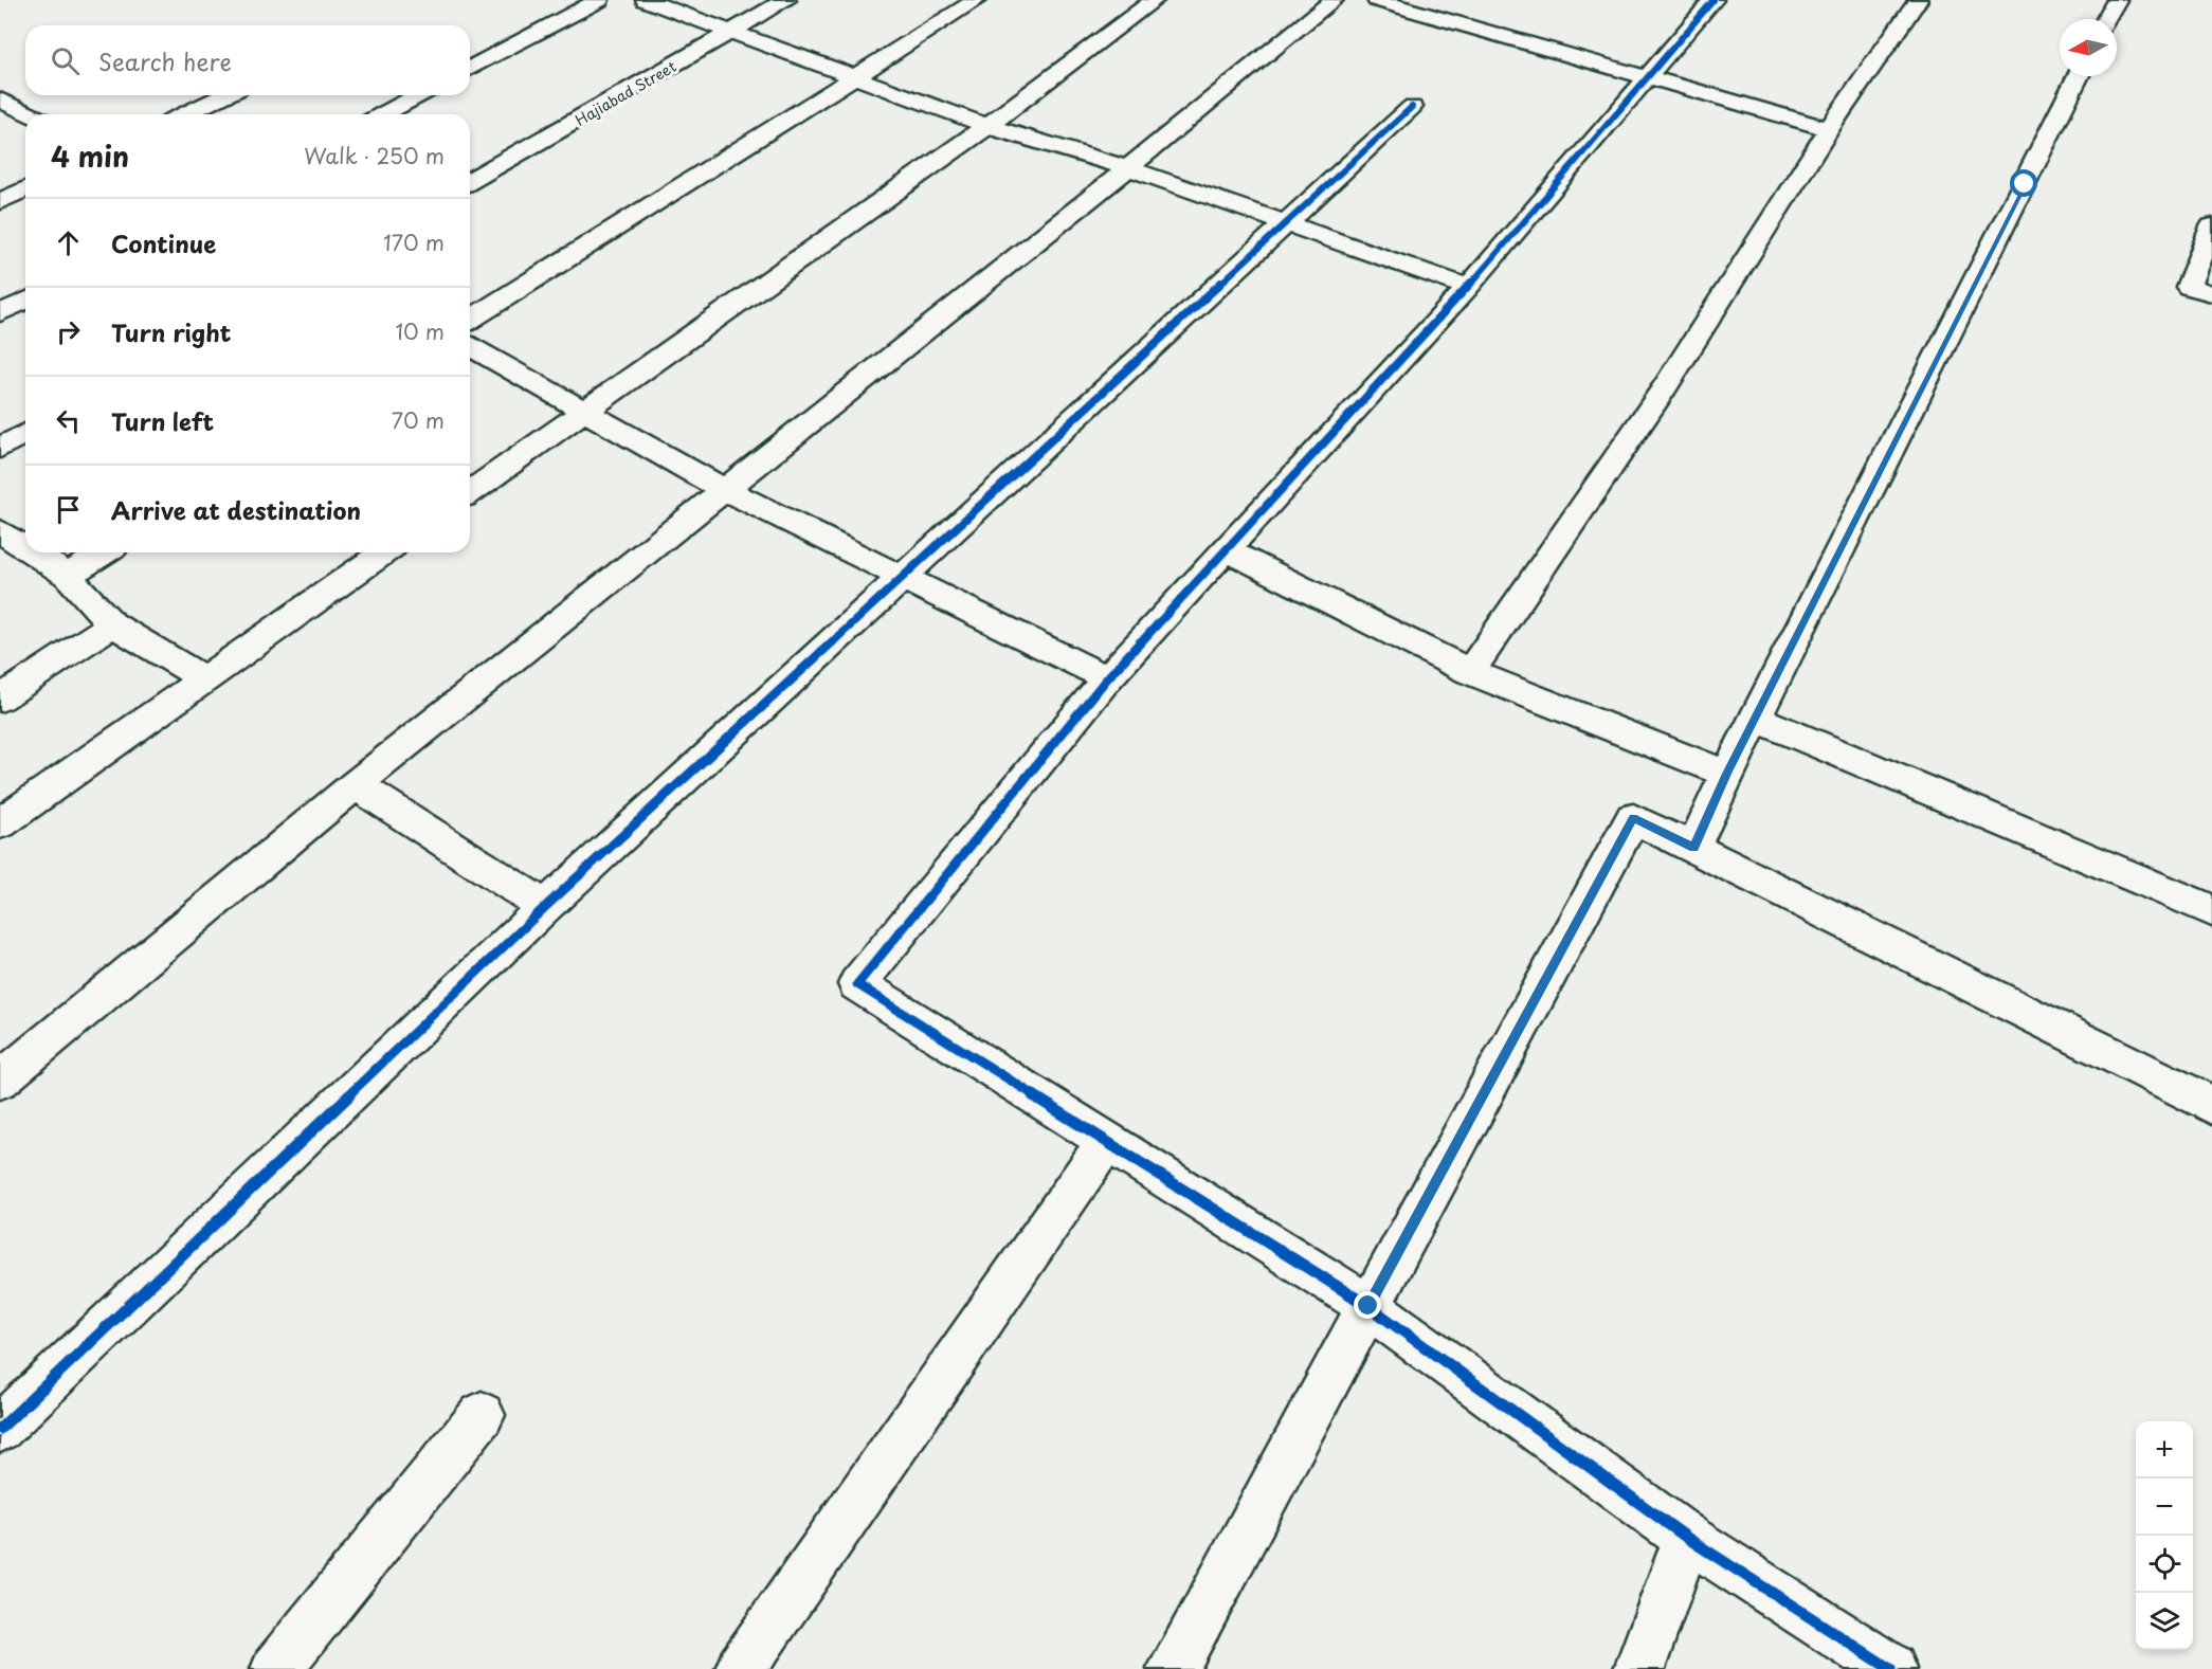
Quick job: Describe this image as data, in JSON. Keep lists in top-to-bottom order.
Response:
{
  "streets": {
    "street": ["Hajiabad Street"]
  },
  "north": "left",
  "page": {
    "search": "Search here",
    "heading": ["4 min", "Walk · 250 m"],
    "list": [
      ["Continue", "170 m"],
      ["Turn right", "10 m"],
      ["Turn left", "70 m"],
      "Arrive at destination"
    ],
    "map_buttons": ["+", "−"]
  }
}
